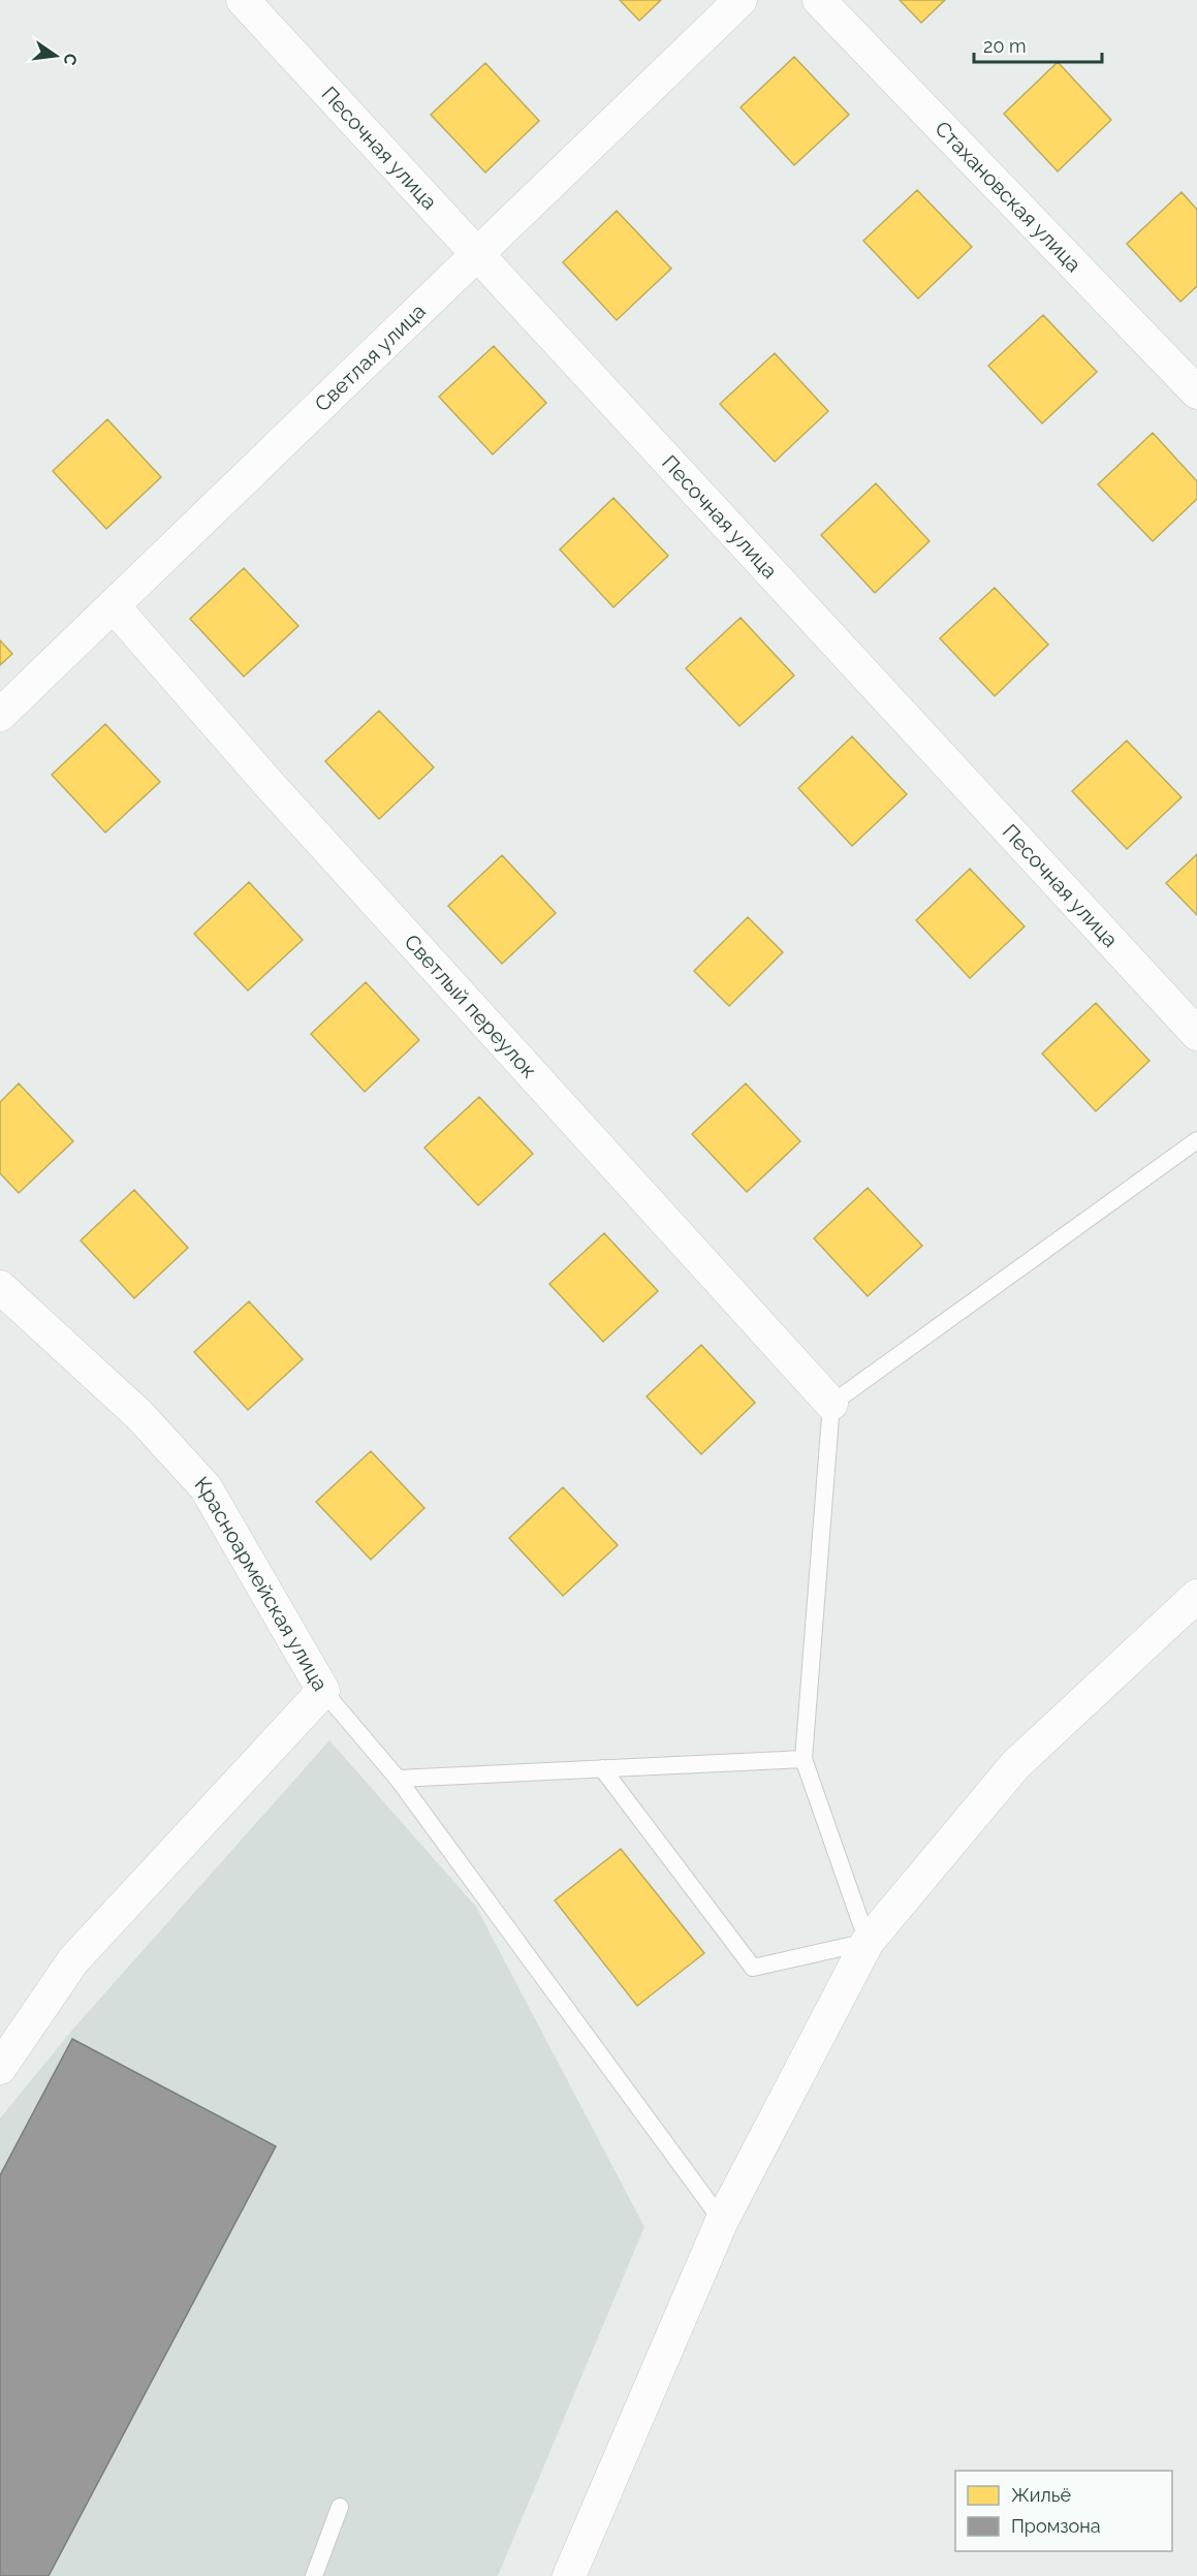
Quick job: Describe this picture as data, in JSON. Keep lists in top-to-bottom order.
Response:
{
  "streets": {
    "street": [
      "Песочная улица",
      "Стахановская улица",
      "Светлая улица",
      "Светлый переулок",
      "Красноармейская улица"
    ]
  },
  "crossings": [
    ["Песочная улица", "Светлая улица"],
    ["Светлая улица", "Светлый переулок"]
  ],
  "legend": ["Жильё", "Промзона"],
  "scale_bar": "20 m",
  "north": "right"
}
